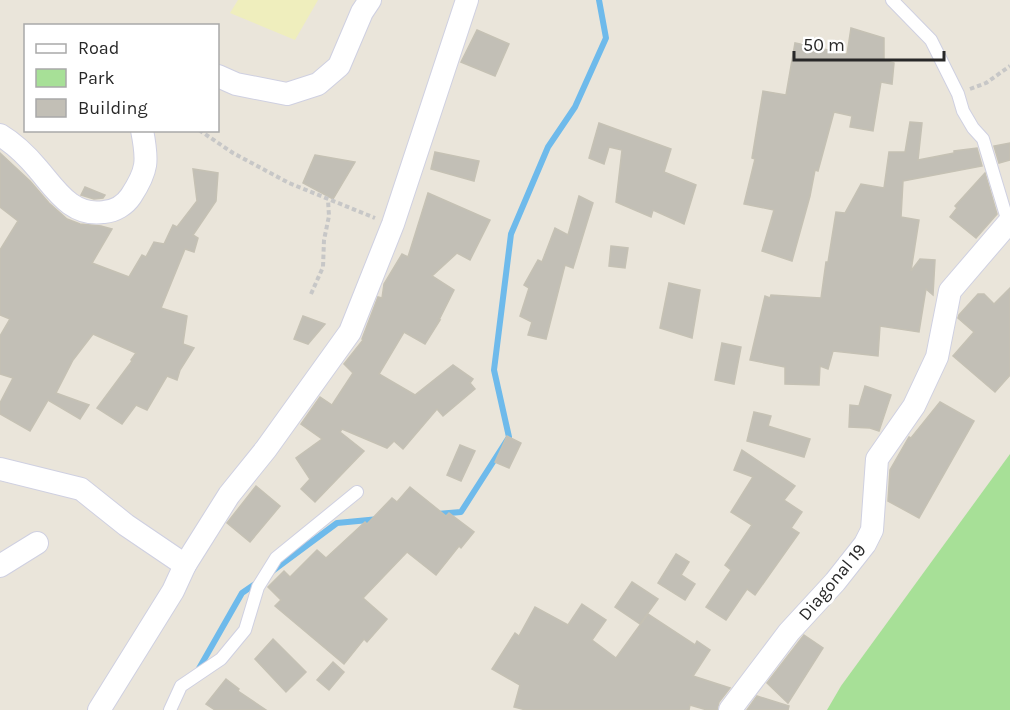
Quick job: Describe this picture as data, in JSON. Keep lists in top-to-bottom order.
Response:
{
  "streets": {
    "street": ["Diagonal 19"]
  },
  "legend": ["Road", "Park", "Building"],
  "scale_bar": "50 m"
}
